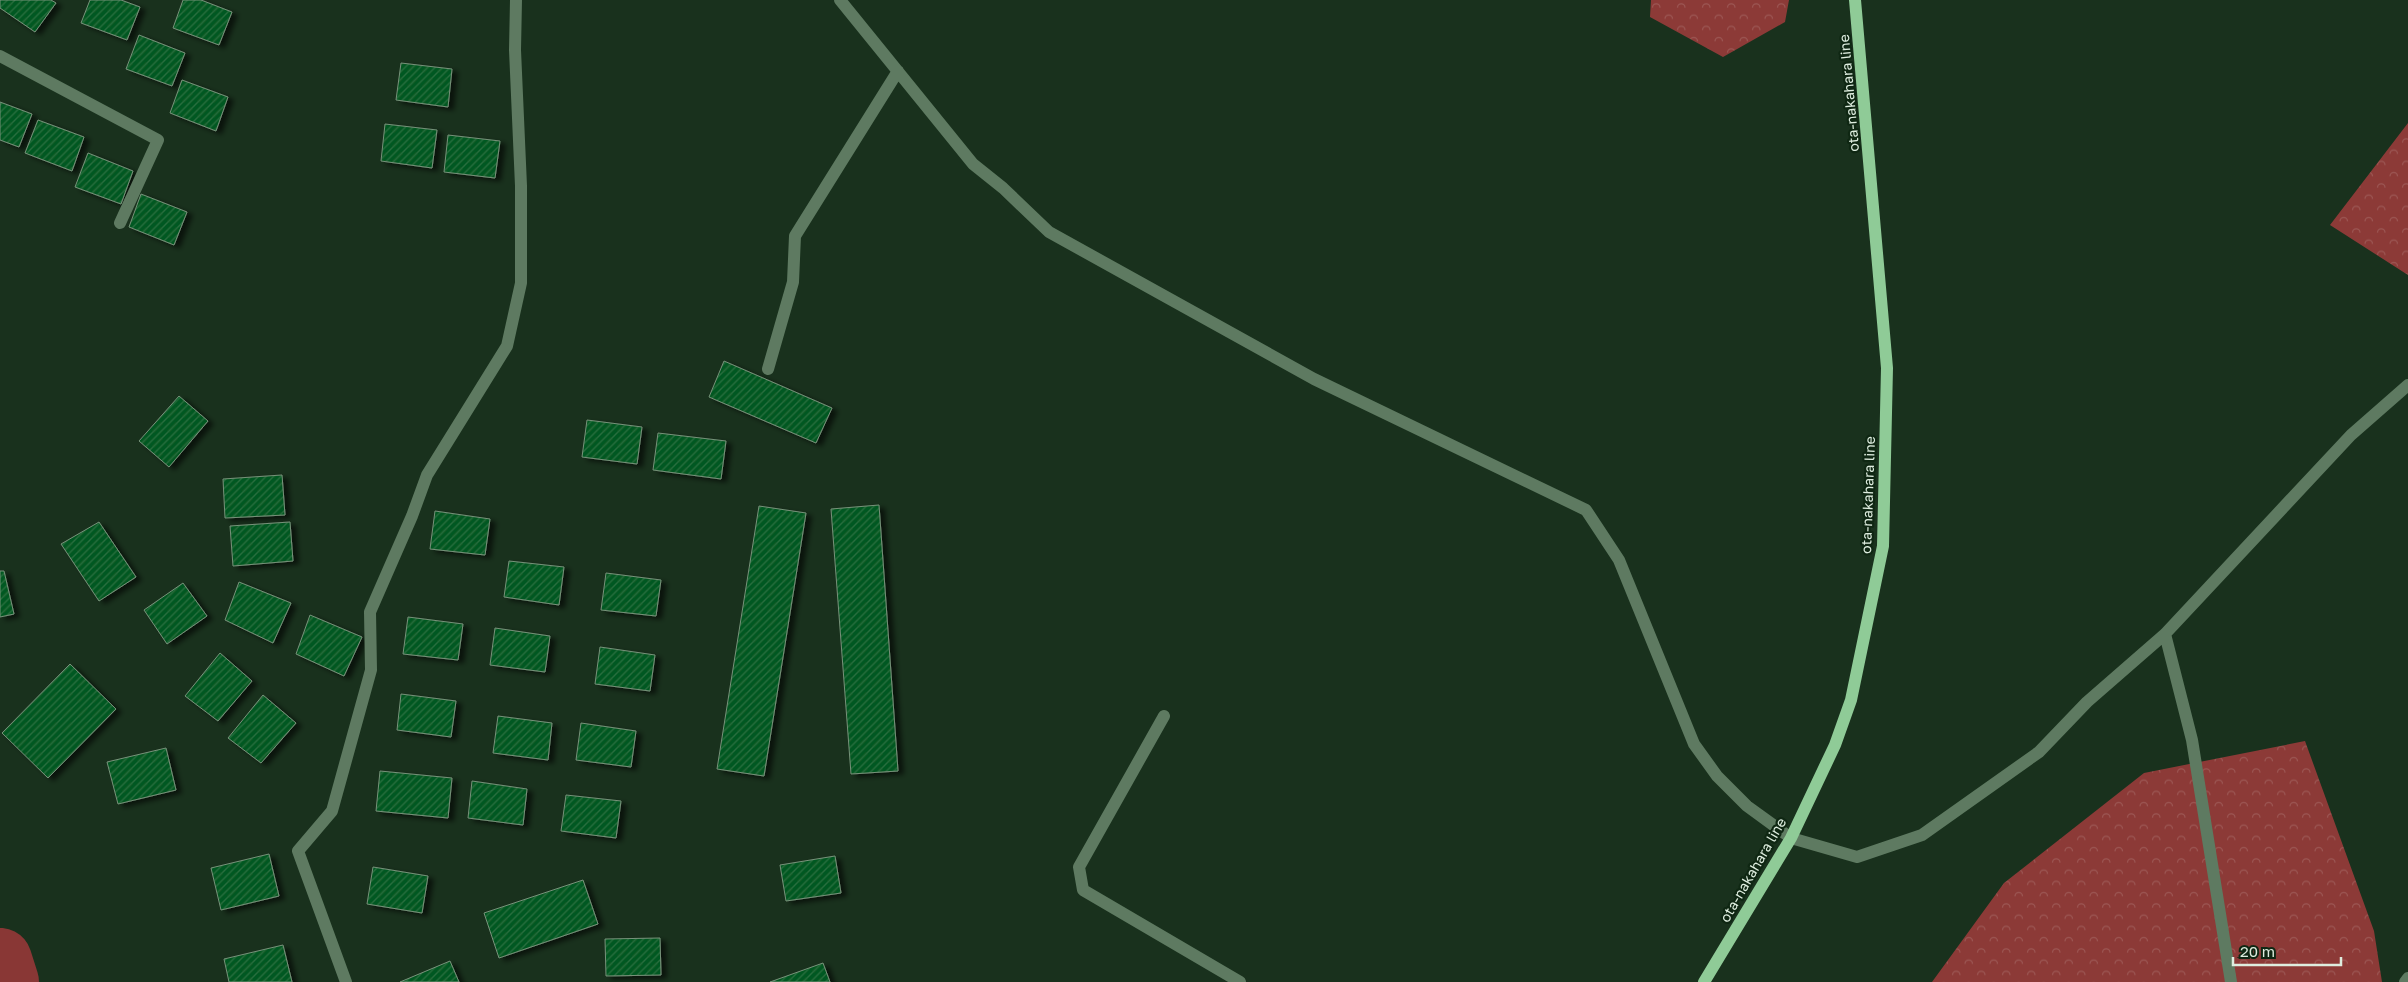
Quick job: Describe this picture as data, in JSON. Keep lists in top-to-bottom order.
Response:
{
  "streets": {
    "main road": ["ota-nakahara line"]
  },
  "scale_bar": "20 m"
}
